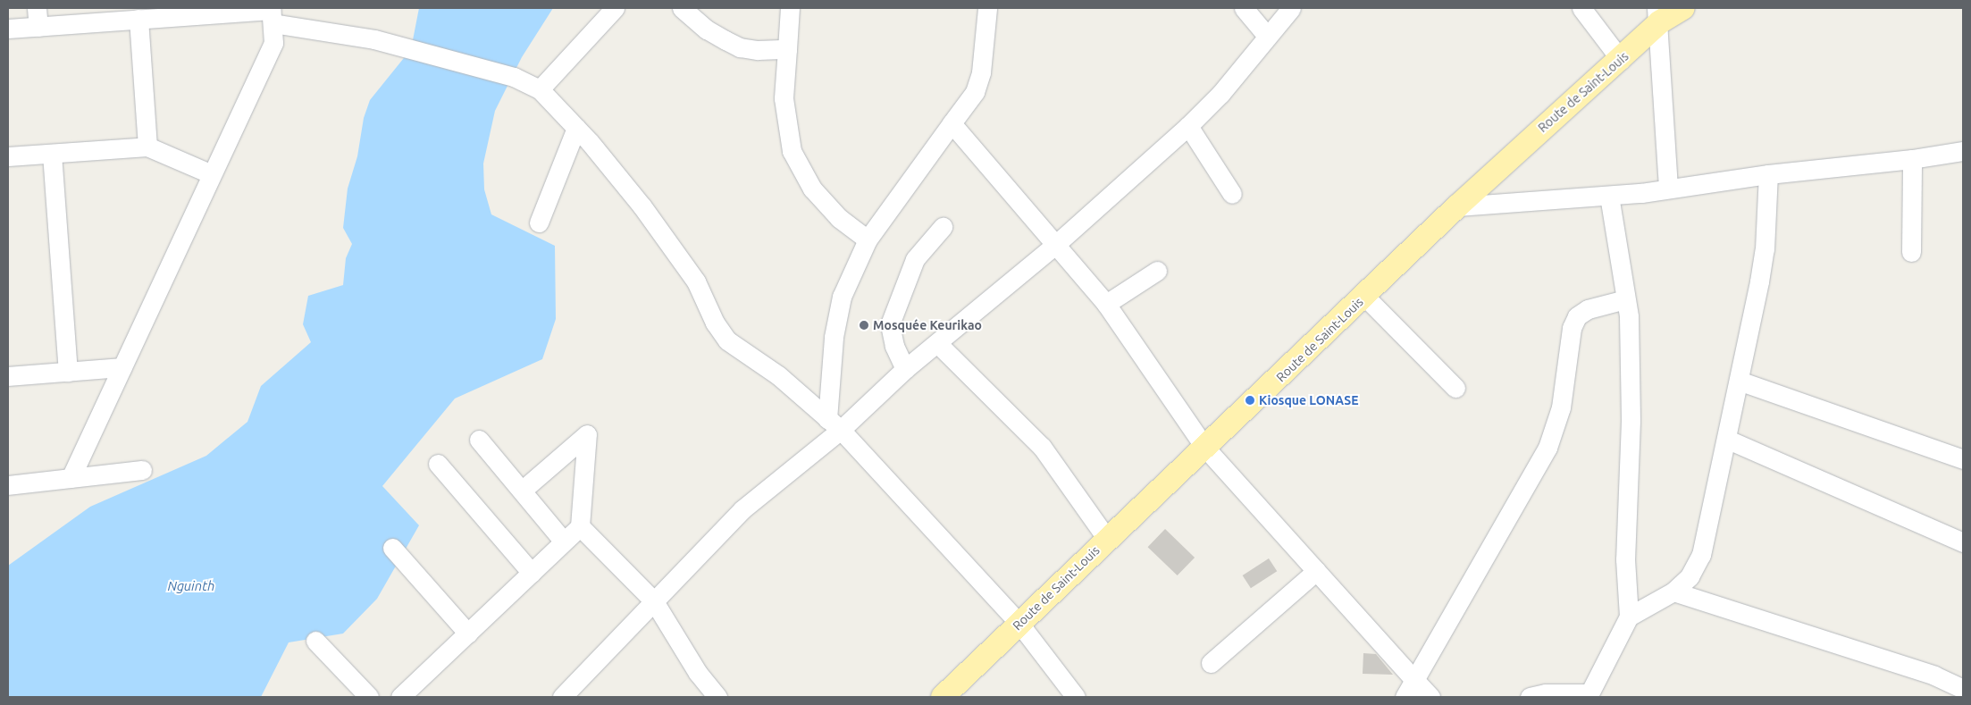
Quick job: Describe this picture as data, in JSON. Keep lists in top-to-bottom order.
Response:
{
  "streets": {
    "main road": ["Route de Saint-Louis"]
  },
  "water": ["Nguinth"],
  "places": ["Mosquée Keurikao", "Kiosque LONASE"]
}
